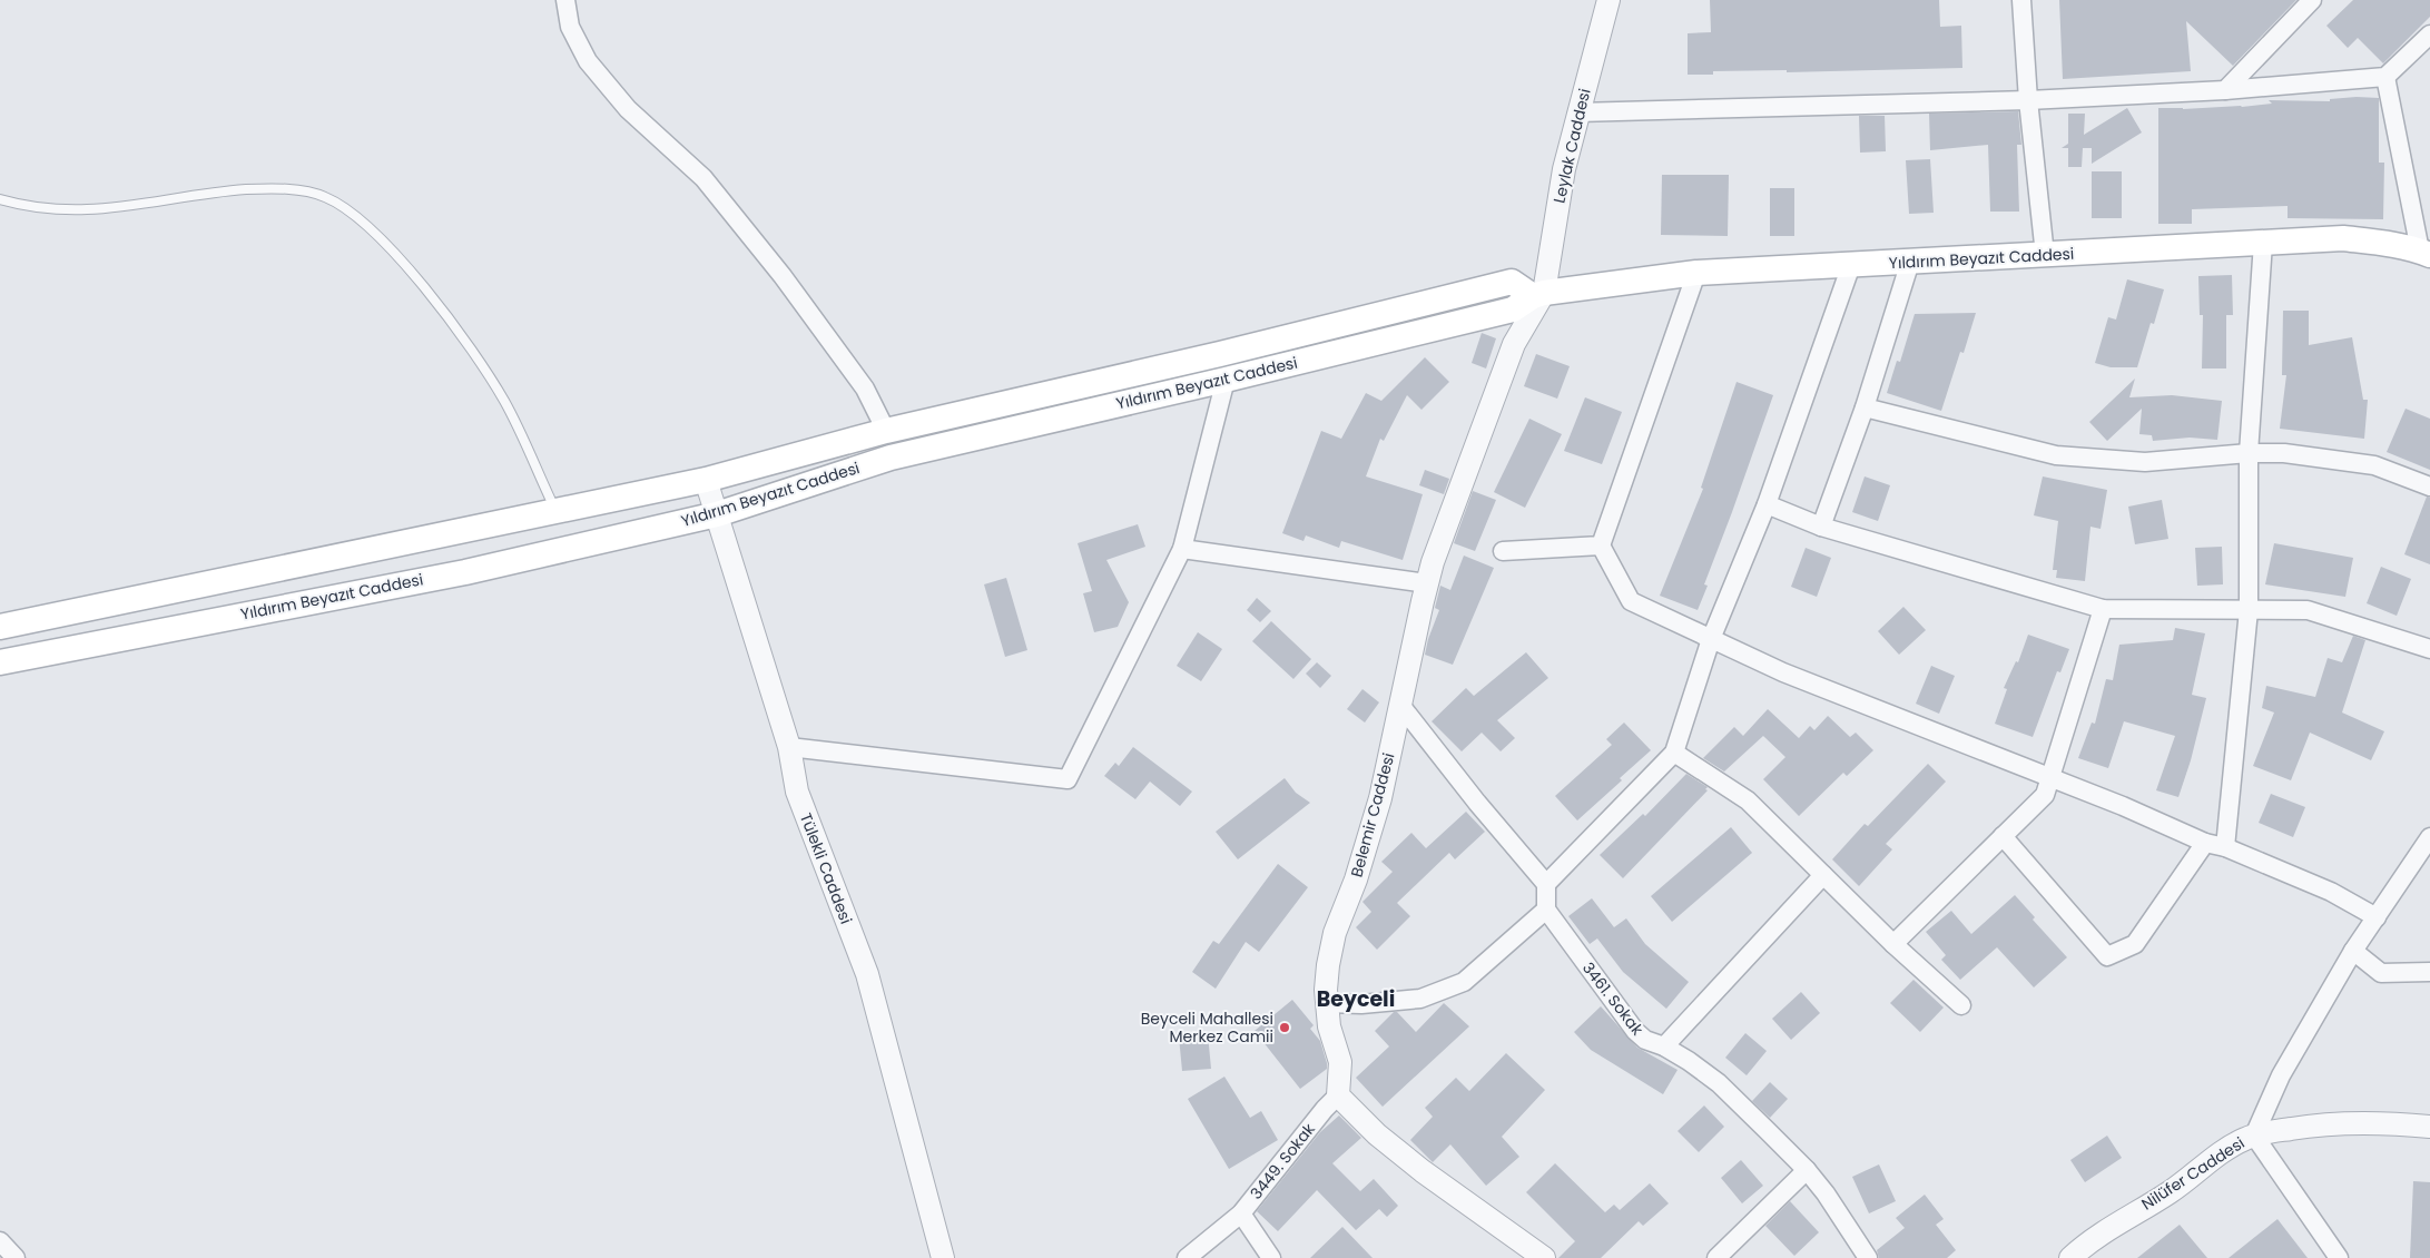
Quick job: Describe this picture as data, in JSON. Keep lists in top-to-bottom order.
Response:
{
  "streets": {
    "main road": ["Yıldırım Beyazıt Caddesi"],
    "street": [
      "Leylak Caddesi",
      "Belemir Caddesi",
      "Tülekli Caddesi",
      "3461. Sokak",
      "3449. Sokak",
      "Nilüfer Caddesi"
    ]
  },
  "crossings": [
    ["Leylak Caddesi", "Yıldırım Beyazıt Caddesi"],
    ["Leylak Caddesi", "Belemir Caddesi"],
    ["Yıldırım Beyazıt Caddesi", "Belemir Caddesi"],
    ["Yıldırım Beyazıt Caddesi", "Tülekli Caddesi"],
    ["Belemir Caddesi", "3449. Sokak"]
  ],
  "districts": ["Beyceli"],
  "places": ["Beyceli Mahallesi Merkez Camii"]
}
